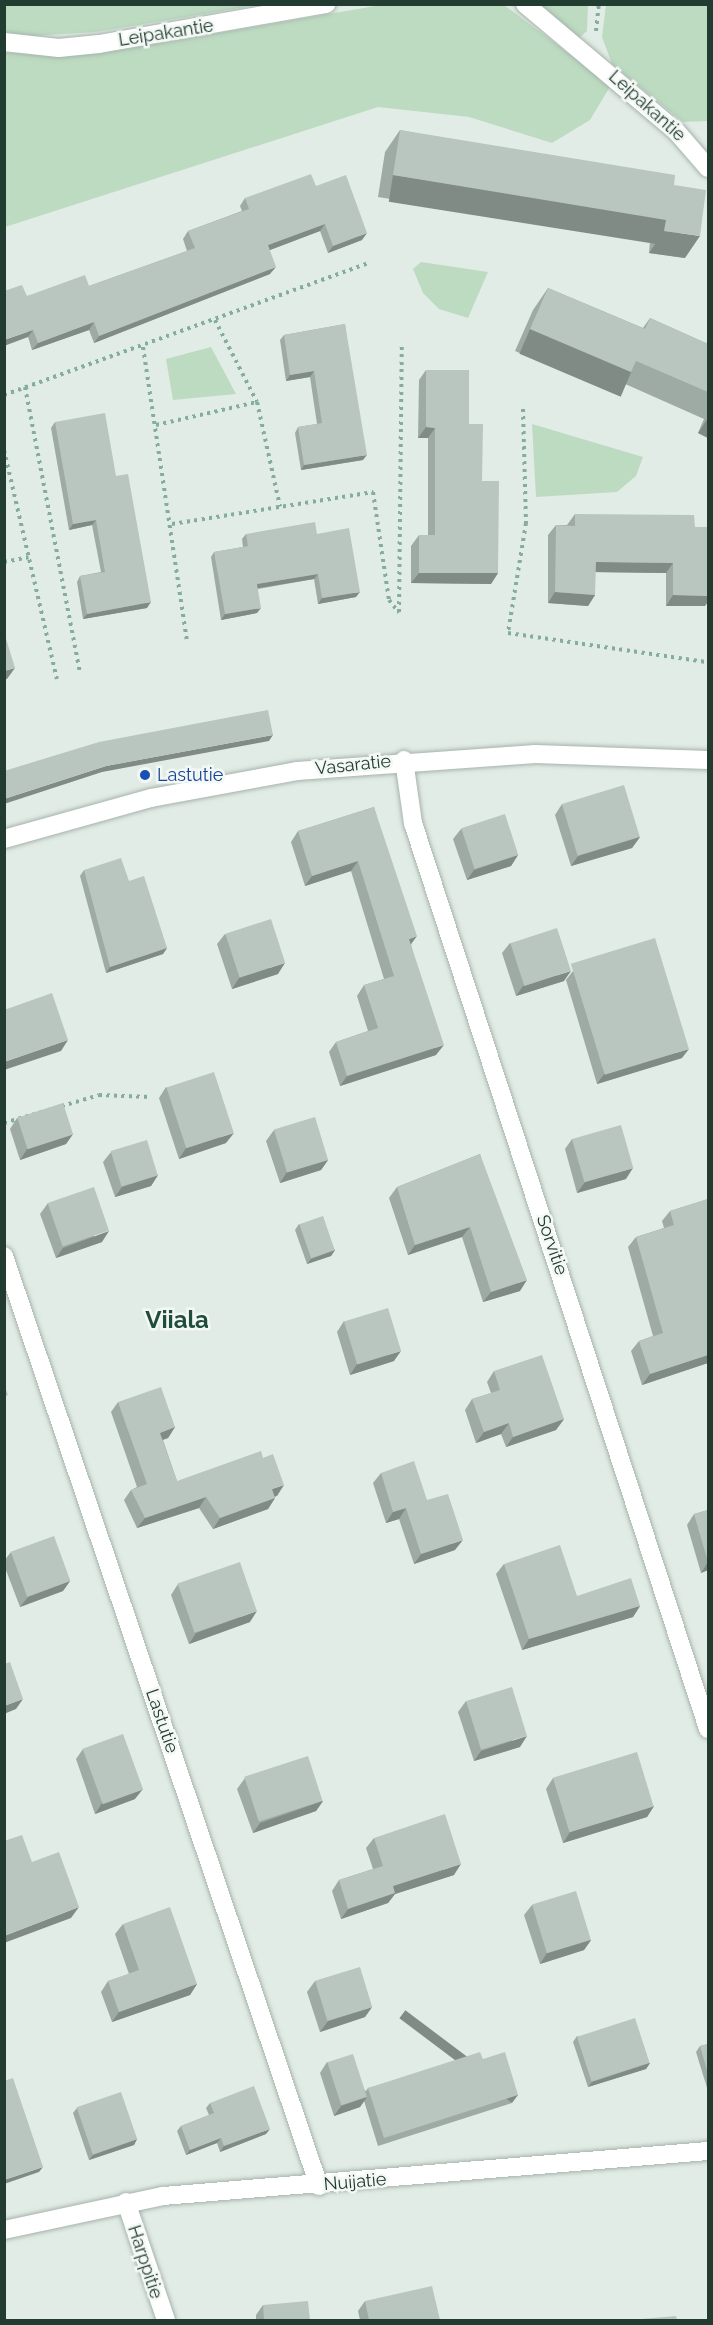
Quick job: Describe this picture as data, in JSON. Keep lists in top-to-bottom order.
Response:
{
  "streets": {
    "street": [
      "Leipakantie",
      "Vasaratie",
      "Sorvitie",
      "Lastutie",
      "Nuijatie",
      "Harppitie"
    ]
  },
  "crossings": [
    ["Vasaratie", "Sorvitie"],
    ["Lastutie", "Nuijatie"],
    ["Nuijatie", "Harppitie"]
  ],
  "districts": ["Viiala"],
  "places": ["Lastutie"]
}
